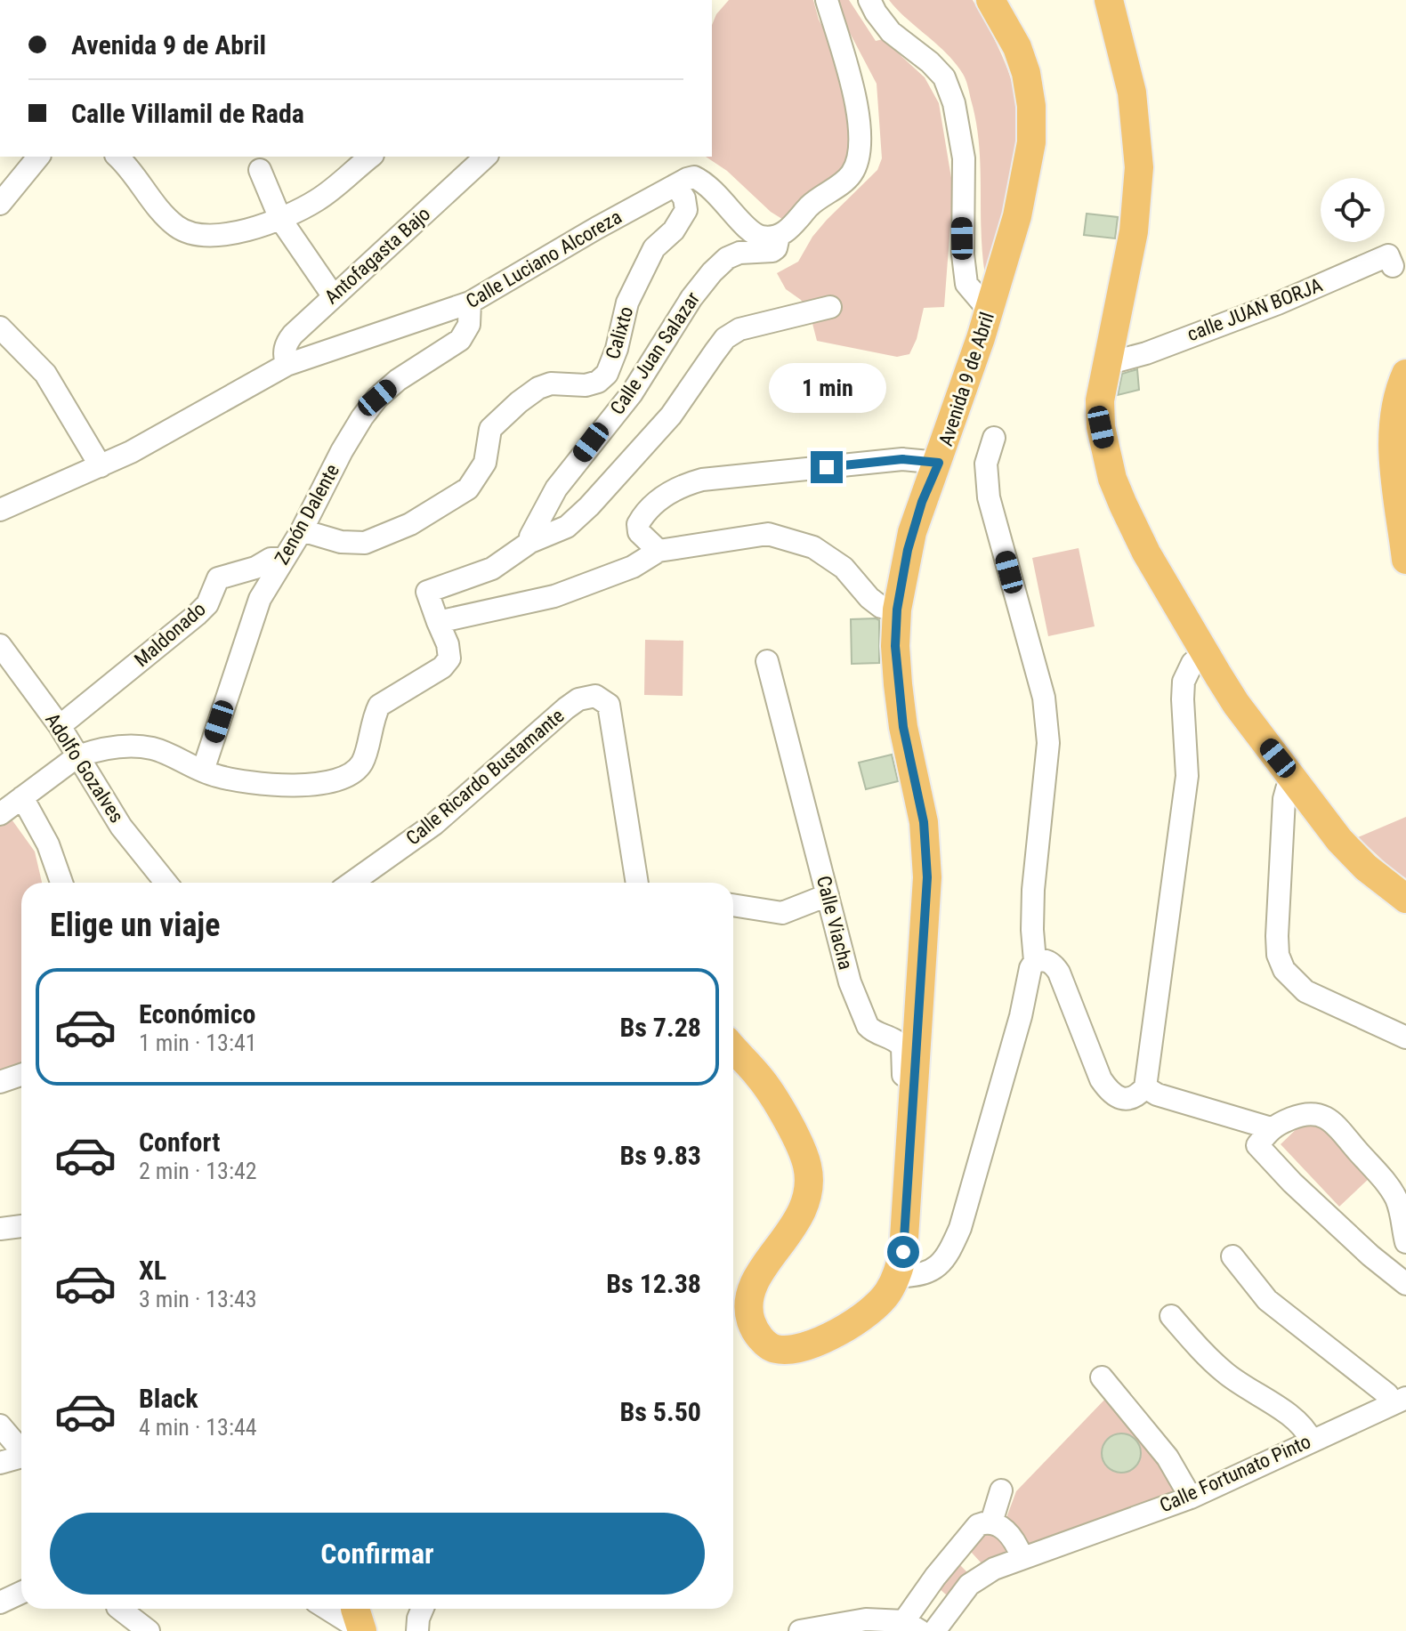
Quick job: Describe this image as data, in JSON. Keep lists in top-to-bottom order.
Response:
{
  "streets": {
    "main road": ["Avenida 9 de Abril"],
    "street": [
      "Antofagasta Bajo",
      "Calle Luciano Alcoreza",
      "calle JUAN BORJA",
      "Calixto",
      "Calle Juan Salazar",
      "Zenón Dalente",
      "Maldonado",
      "Adolfo Gozalves",
      "Calle Ricardo Bustamante",
      "Calle Viacha",
      "Calle Fortunato Pinto"
    ]
  },
  "crossings": [
    ["Antofagasta Bajo", "Calle Luciano Alcoreza"],
    ["Calle Luciano Alcoreza", "Calixto"],
    ["Calle Luciano Alcoreza", "Calle Juan Salazar"],
    ["Calle Luciano Alcoreza", "Zenón Dalente"],
    ["Calixto", "Zenón Dalente"],
    ["Avenida 9 de Abril", "Calle Viacha"],
    ["Zenón Dalente", "Maldonado"],
    ["Maldonado", "Adolfo Gozalves"]
  ],
  "page": {
    "banner": ["Avenida 9 de Abril", "Calle Villamil de Rada"],
    "bubble": "1 min",
    "heading": "Elige un viaje",
    "list": [
      {
        "name": "Económico",
        "note": "1 min · 13:41",
        "value": "Bs 7.28"
      },
      {
        "name": "Confort",
        "note": "2 min · 13:42",
        "value": "Bs 9.83"
      },
      {
        "name": "XL",
        "note": "3 min · 13:43",
        "value": "Bs 12.38"
      },
      {
        "name": "Black",
        "note": "4 min · 13:44",
        "value": "Bs 5.50"
      }
    ],
    "buttons": "Confirmar"
  }
}
